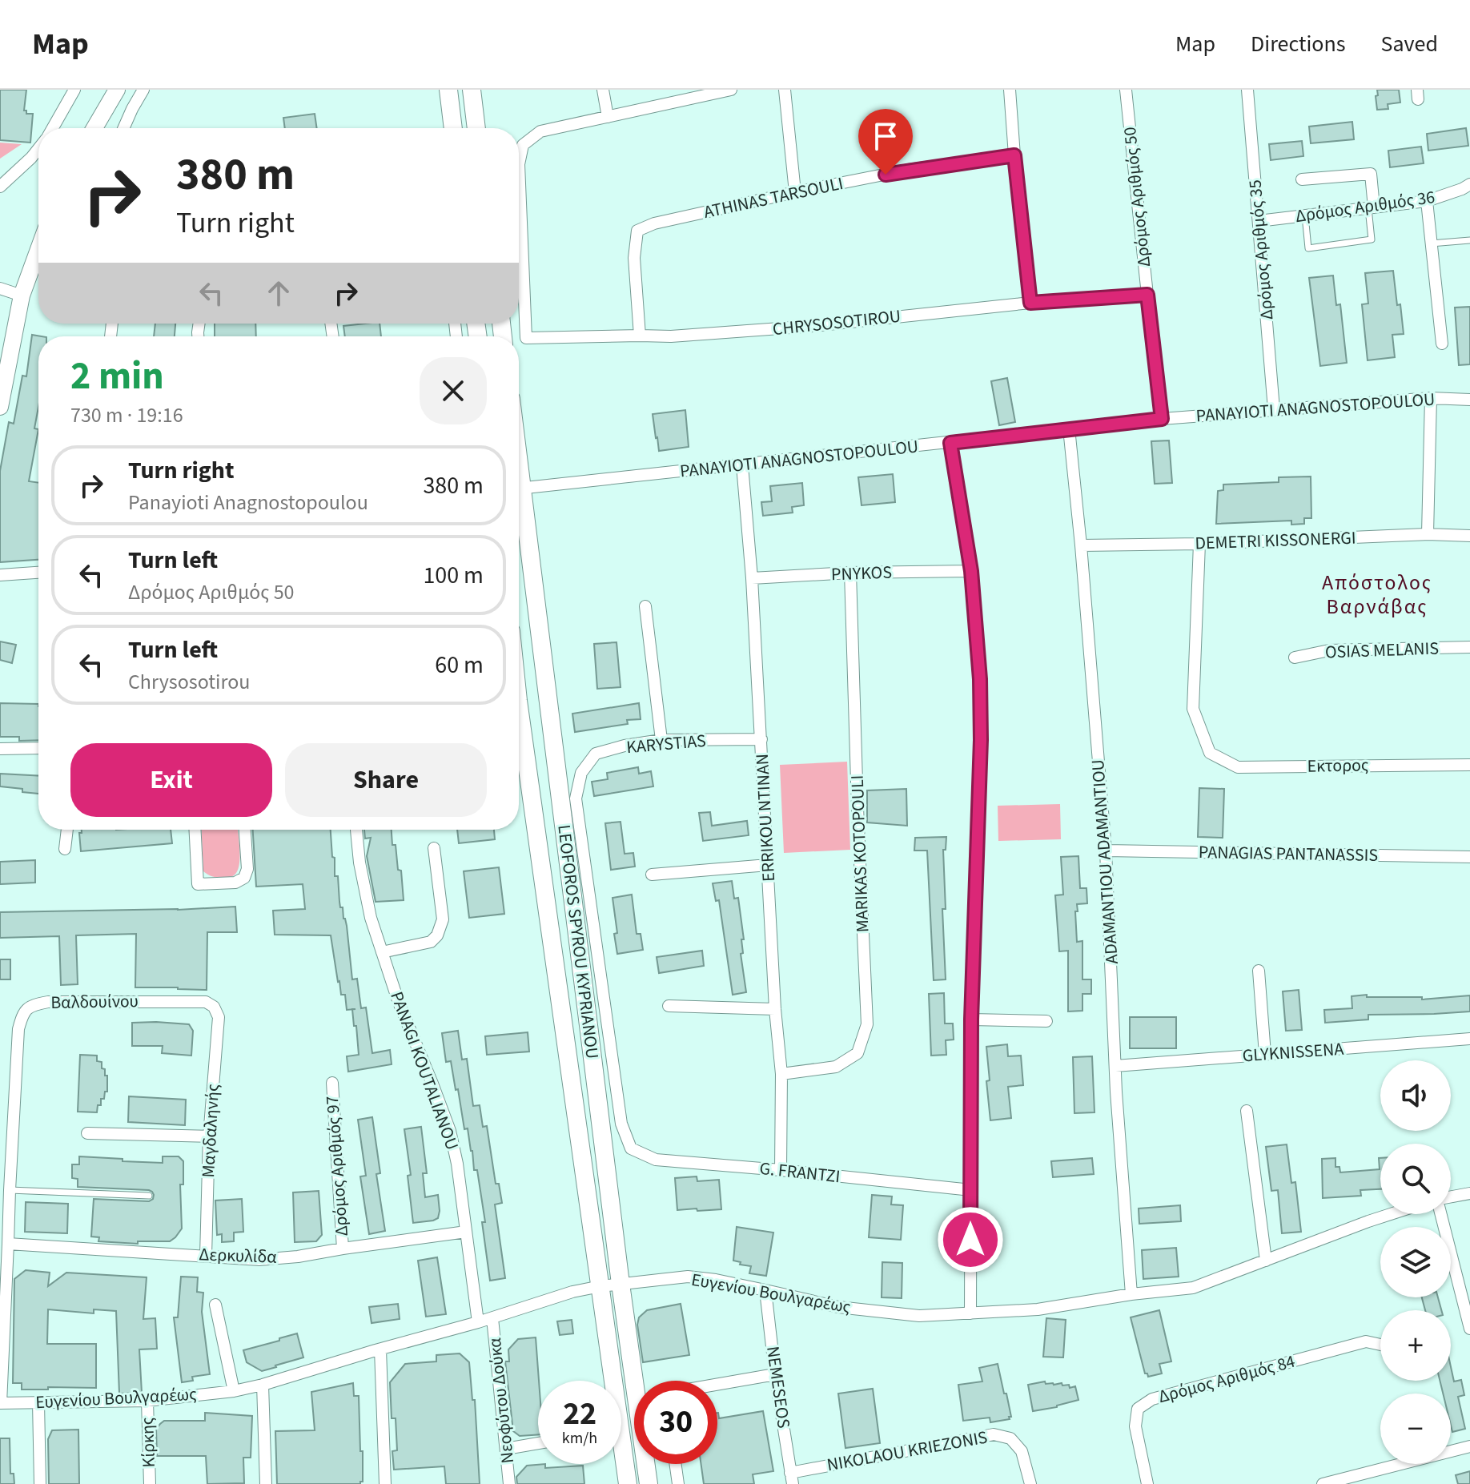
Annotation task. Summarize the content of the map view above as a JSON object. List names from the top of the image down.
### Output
{
  "streets": {
    "main road": ["LEOFOROS SPYROU KYPRIANOU"],
    "street": [
      "Δρόμος Αριθμός 50",
      "ATHINAS TARSOULI",
      "Δρόμος Αριθμός 36",
      "Δρόμος Αριθμός 35",
      "CHRYSOSOTIROU",
      "PANAYIOTI ANAGNOSTOPOULOU",
      "DEMETRI KISSONERGI",
      "PNYKOS",
      "OSIAS MELANIS",
      "KARYSTIAS",
      "Εκτορος",
      "ERRIKOU NTINAN",
      "MARIKAS KOTOPOULI",
      "PANAGIAS PANTANASSIS",
      "ADAMANTIOU ADAMANTIOU",
      "Βαλδουίνου",
      "GLYKNISSENA",
      "PANAGI KOUTALIANOU",
      "Μαγδαληνής",
      "Δρόμος Αριθμός 97",
      "G. FRANTZI",
      "Δερκυλίδα",
      "Ευγενίου Βουλγαρέως",
      "Δρόμος Αριθμός 84",
      "NEMESEOS",
      "Νεοφύτου Δούκα",
      "Κίρκης",
      "NIKOLAOU KRIEZONIS"
    ]
  },
  "crossings": [
    ["Δρόμος Αριθμός 50", "CHRYSOSOTIROU"],
    ["Δρόμος Αριθμός 50", "PANAYIOTI ANAGNOSTOPOULOU"],
    ["ATHINAS TARSOULI", "CHRYSOSOTIROU"],
    ["Δρόμος Αριθμός 36", "Δρόμος Αριθμός 35"],
    ["Δρόμος Αριθμός 35", "PANAYIOTI ANAGNOSTOPOULOU"],
    ["PANAYIOTI ANAGNOSTOPOULOU", "ERRIKOU NTINAN"],
    ["PANAYIOTI ANAGNOSTOPOULOU", "ADAMANTIOU ADAMANTIOU"],
    ["DEMETRI KISSONERGI", "Εκτορος"],
    ["DEMETRI KISSONERGI", "ADAMANTIOU ADAMANTIOU"],
    ["PNYKOS", "ERRIKOU NTINAN"],
    ["PNYKOS", "MARIKAS KOTOPOULI"],
    ["KARYSTIAS", "ERRIKOU NTINAN"],
    ["KARYSTIAS", "G. FRANTZI"],
    ["ERRIKOU NTINAN", "MARIKAS KOTOPOULI"],
    ["ERRIKOU NTINAN", "G. FRANTZI"],
    ["PANAGIAS PANTANASSIS", "ADAMANTIOU ADAMANTIOU"],
    ["ADAMANTIOU ADAMANTIOU", "GLYKNISSENA"],
    ["ADAMANTIOU ADAMANTIOU", "Ευγενίου Βουλγαρέως"],
    ["LEOFOROS SPYROU KYPRIANOU", "Ευγενίου Βουλγαρέως"],
    ["Βαλδουίνου", "Μαγδαληνής"],
    ["Βαλδουίνου", "Δερκυλίδα"],
    ["Βαλδουίνου", "Ευγενίου Βουλγαρέως"],
    ["PANAGI KOUTALIANOU", "Δερκυλίδα"],
    ["PANAGI KOUTALIANOU", "Ευγενίου Βουλγαρέως"],
    ["Μαγδαληνής", "Δερκυλίδα"],
    ["Δρόμος Αριθμός 97", "Δερκυλίδα"],
    ["Ευγενίου Βουλγαρέως", "NEMESEOS"],
    ["Ευγενίου Βουλγαρέως", "Νεοφύτου Δούκα"],
    ["Ευγενίου Βουλγαρέως", "Κίρκης"],
    ["NEMESEOS", "NIKOLAOU KRIEZONIS"]
  ],
  "districts": ["Απόστολος Βαρνάβας"],
  "page": {
    "header": "Map",
    "nav": ["Map", "Directions", "Saved"],
    "turn": ["380 m", "Turn right"],
    "heading": ["2 min", "730 m · 19:16"],
    "list": [
      {
        "name": "Turn right",
        "note": "Panayioti Anagnostopoulou",
        "value": "380 m"
      },
      {
        "name": "Turn left",
        "note": "Δρόμος Αριθμός 50",
        "value": "100 m"
      },
      {
        "name": "Turn left",
        "note": "Chrysosotirou",
        "value": "60 m"
      }
    ],
    "buttons": ["Exit", "Share"],
    "map_buttons": ["+", "−"],
    "speed": "22 km/h",
    "limit": "30"
  }
}
